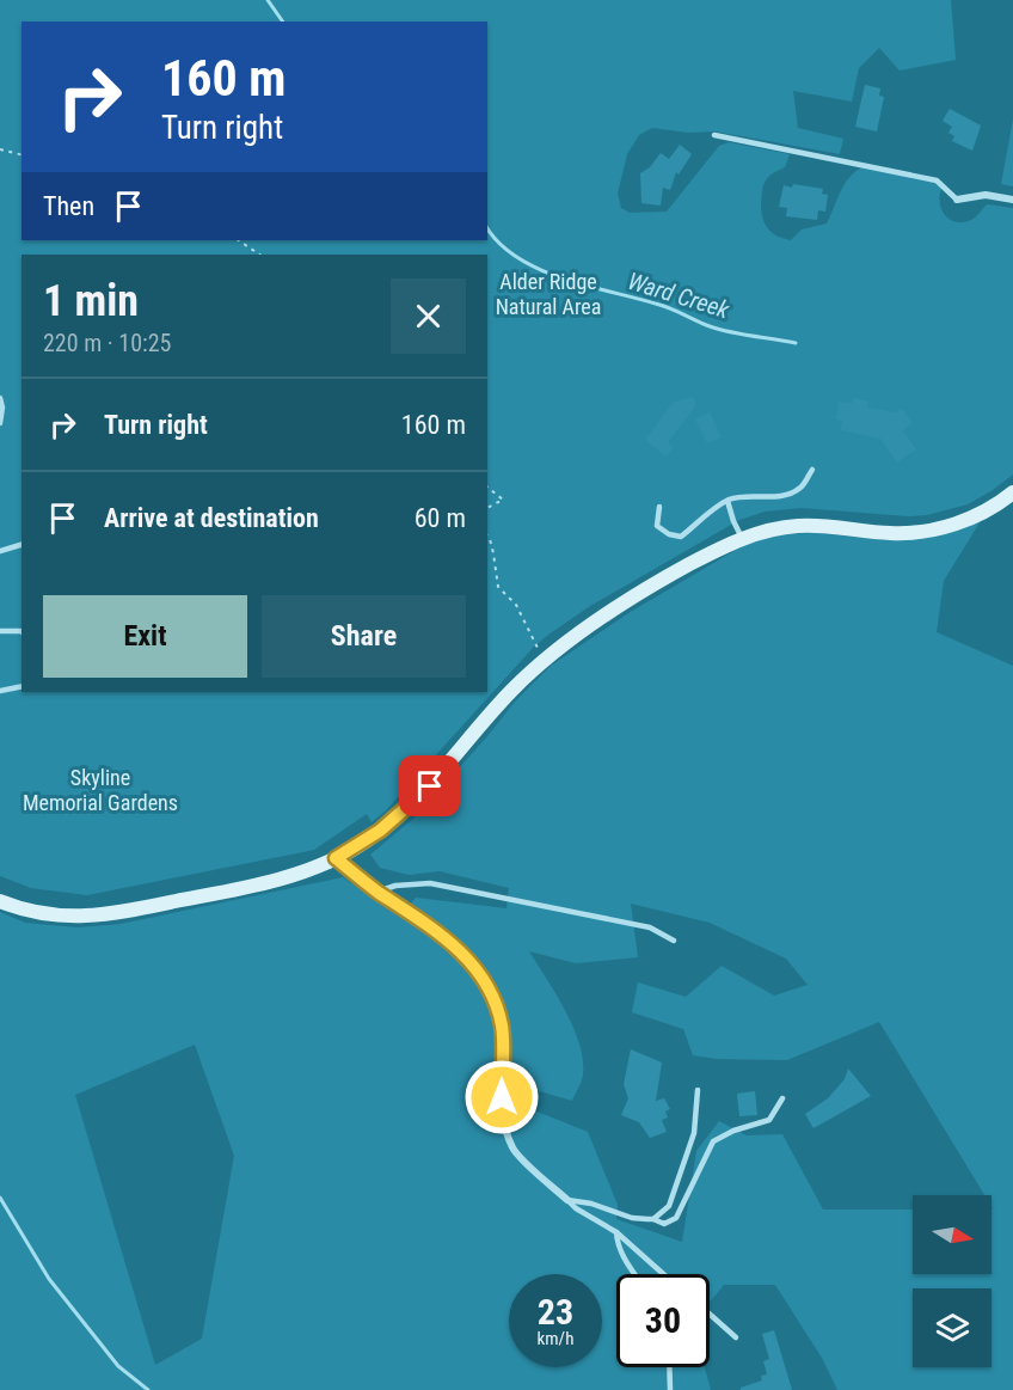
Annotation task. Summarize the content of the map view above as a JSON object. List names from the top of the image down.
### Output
{
  "water": ["Ward Creek"],
  "parks": ["Alder Ridge Natural Area", "Skyline Memorial Gardens"],
  "north": "right",
  "page": {
    "turn": ["160 m", "Turn right"],
    "then": "Then",
    "heading": ["1 min", "220 m · 10:25"],
    "list": [
      {
        "name": "Turn right",
        "value": "160 m"
      },
      {
        "name": "Arrive at destination",
        "value": "60 m"
      }
    ],
    "buttons": ["Exit", "Share"],
    "speed": "23 km/h",
    "limit": "30"
  }
}
